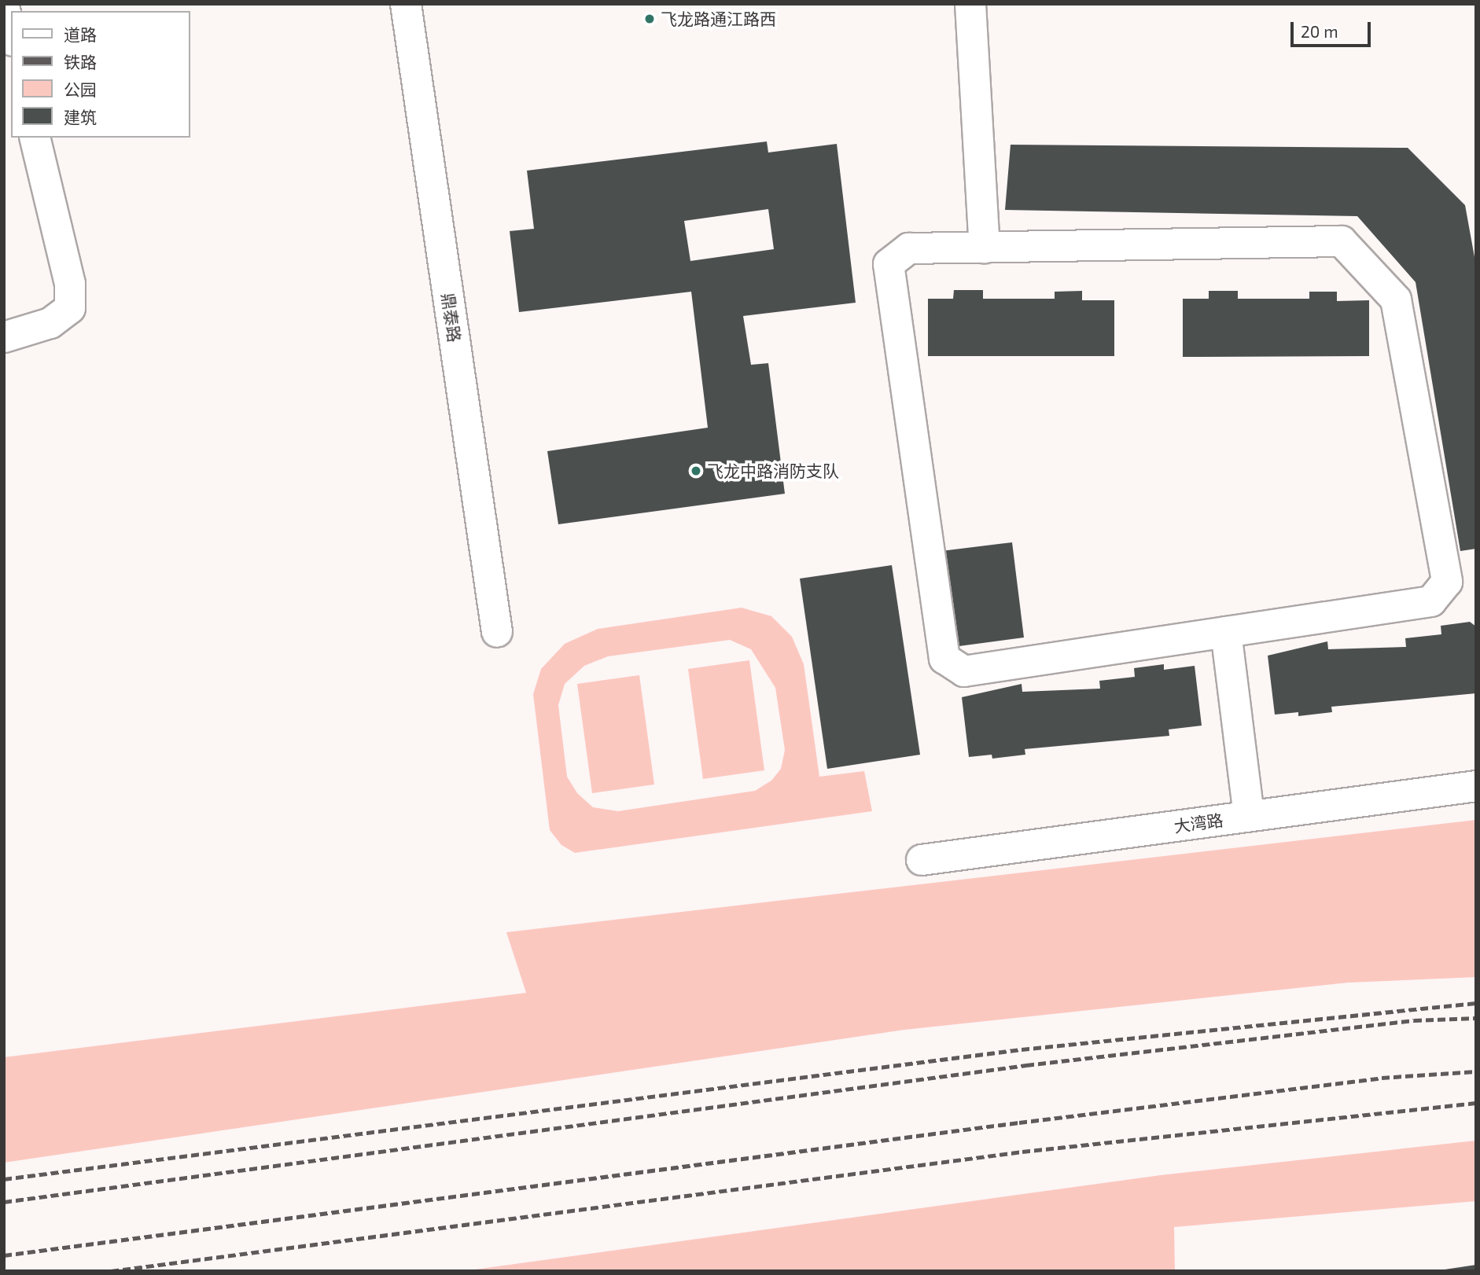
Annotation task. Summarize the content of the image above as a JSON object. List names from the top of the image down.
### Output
{
  "streets": {
    "street": ["鼎泰路", "大湾路"]
  },
  "places": ["飞龙路通江路西", "飞龙中路消防支队"],
  "legend": [
    "道路",
    "铁路",
    "公园",
    "建筑"
  ],
  "scale_bar": "20 m"
}
